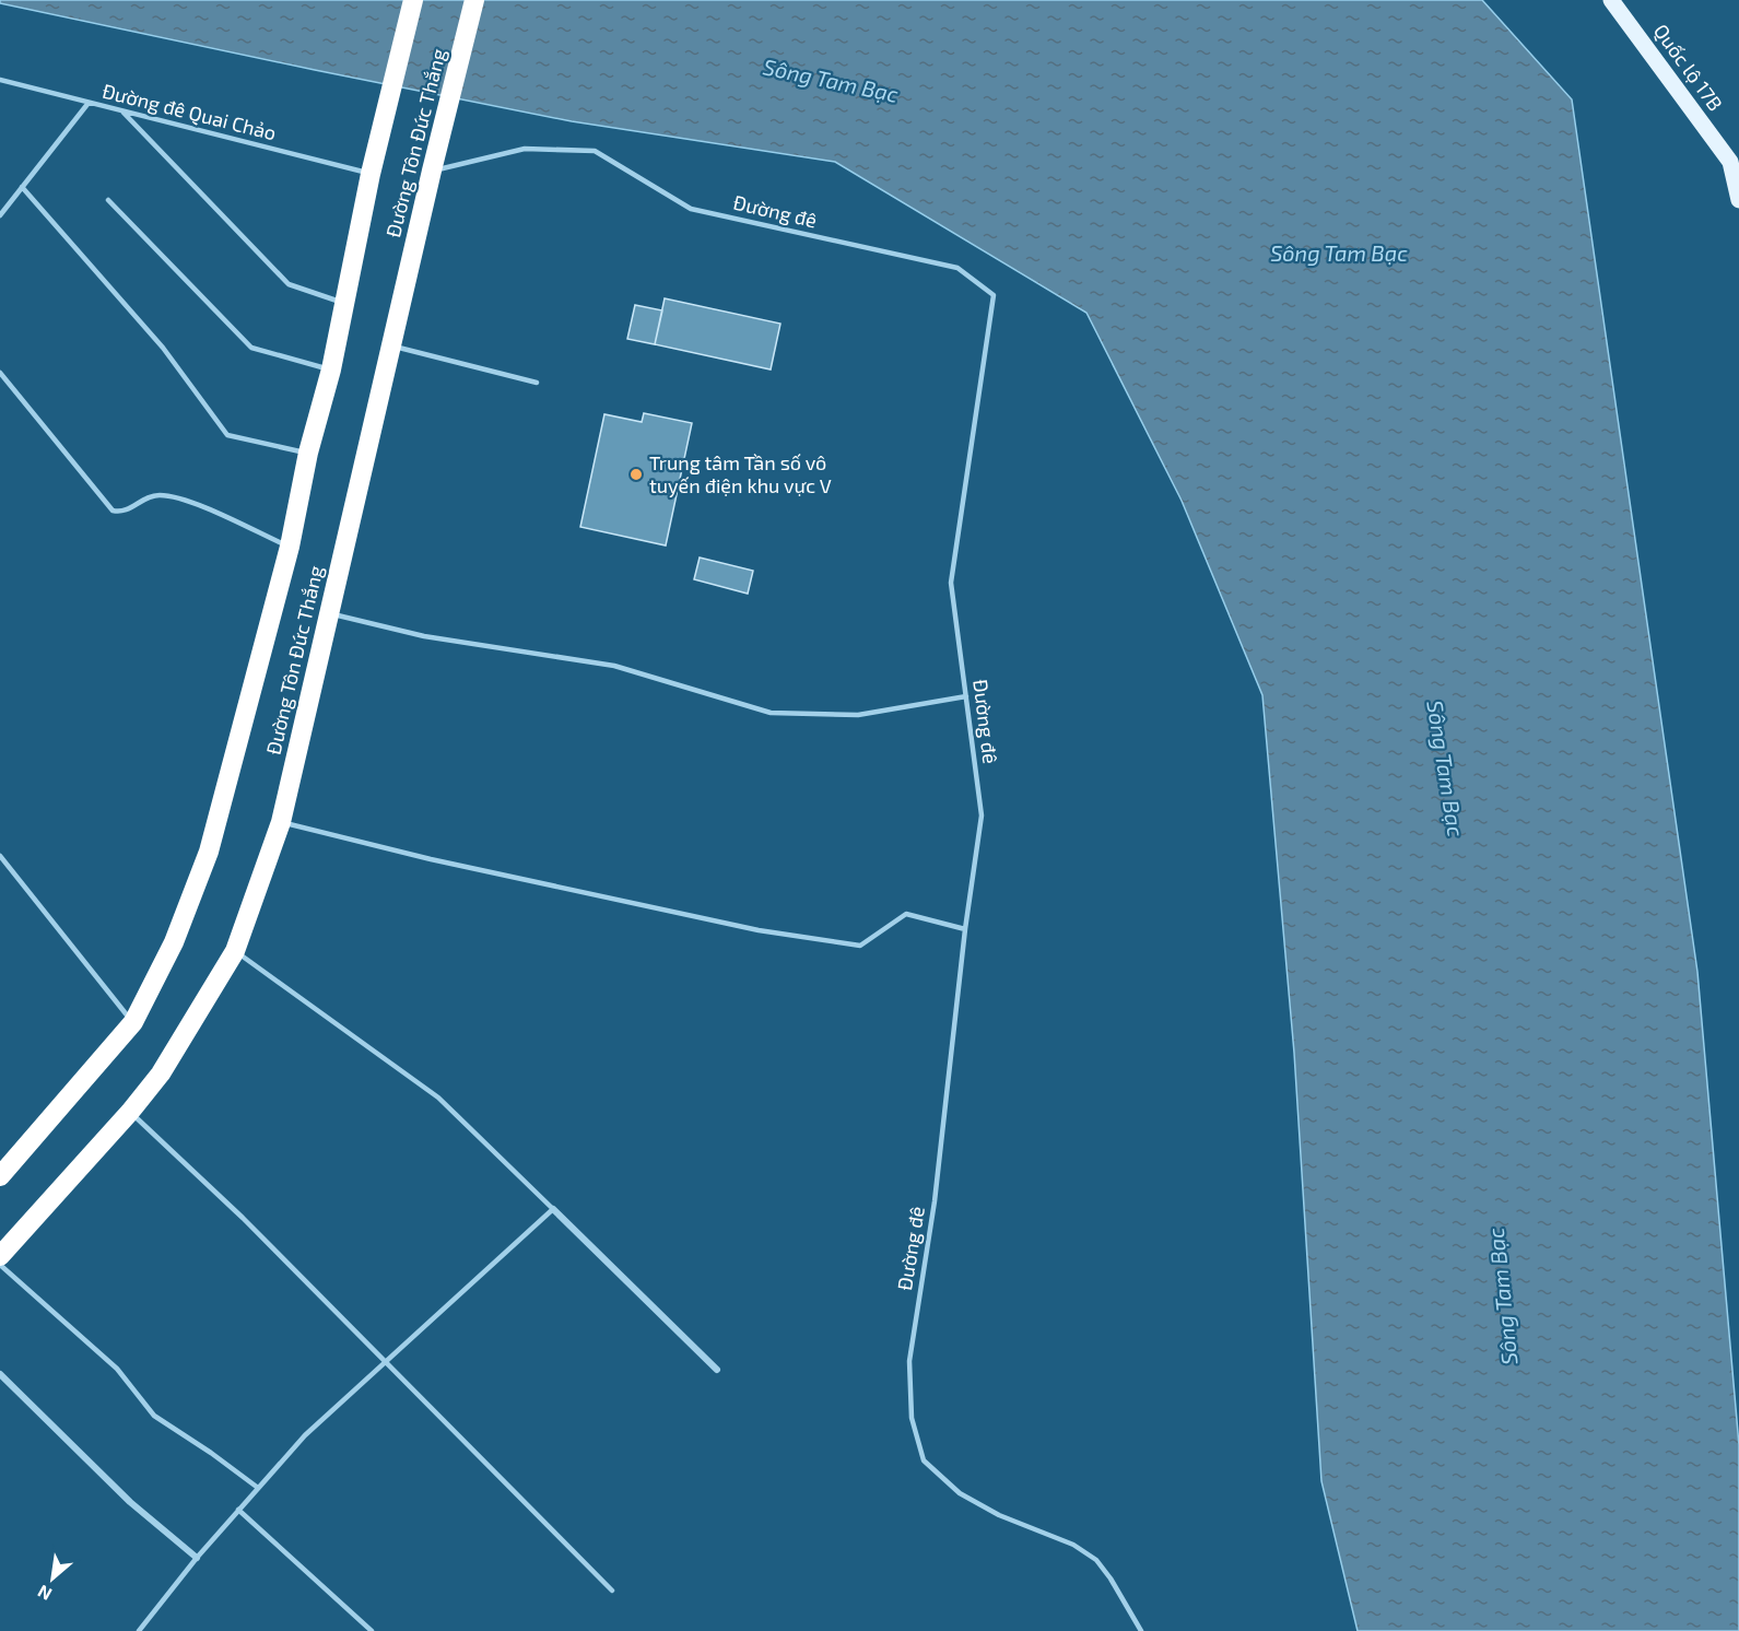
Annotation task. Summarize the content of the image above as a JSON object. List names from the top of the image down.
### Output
{
  "streets": {
    "highway": ["Đường Tôn Đức Thắng"],
    "main road": ["Quốc lộ 17B"],
    "lane": ["Đường đê Quai Chảo", "Đường đê"]
  },
  "crossings": [
    ["Đường đê Quai Chảo", "Đường Tôn Đức Thắng"],
    ["Đường Tôn Đức Thắng", "Đường đê"]
  ],
  "water": ["Sông Tam Bạc"],
  "places": ["Trung tâm Tần số vô tuyến điện khu vực V"],
  "north": "bottom left"
}
